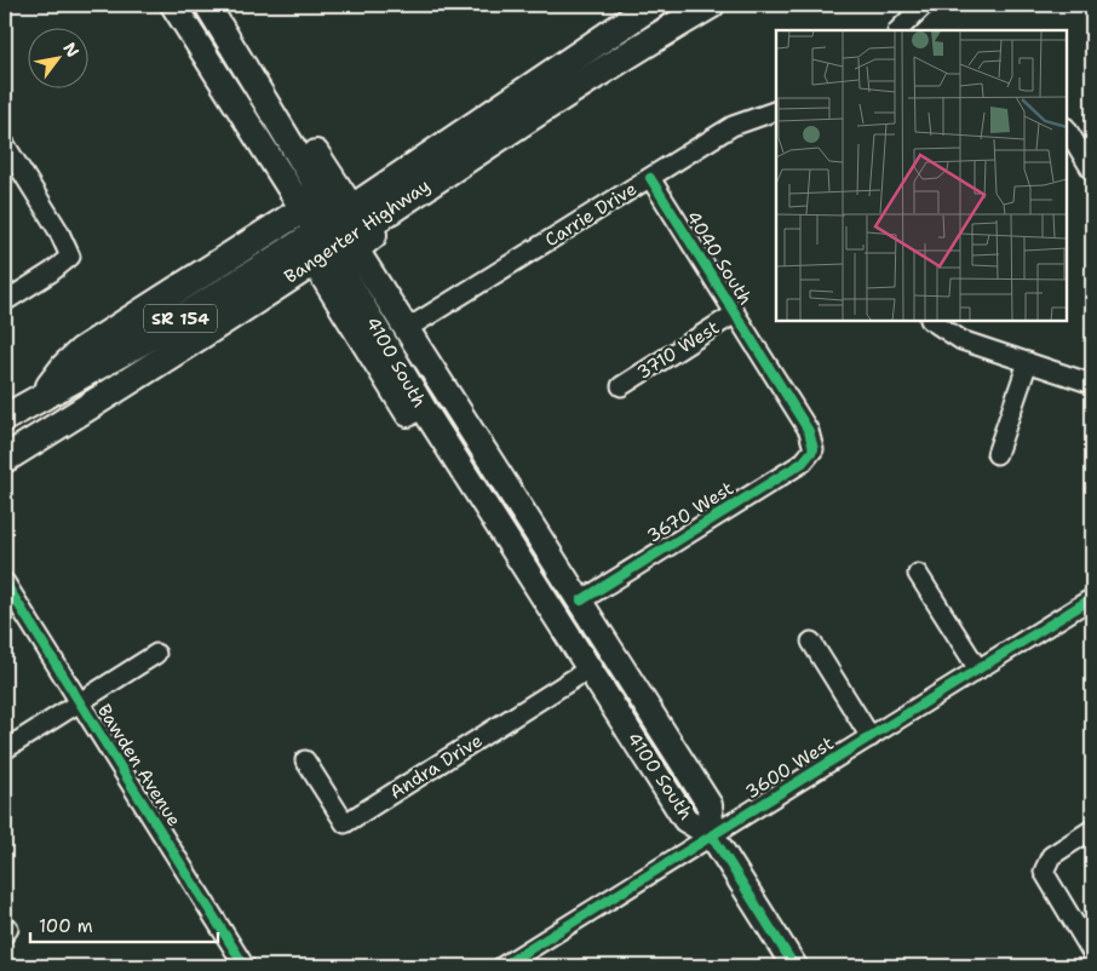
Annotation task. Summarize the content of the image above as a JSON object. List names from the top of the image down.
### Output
{
  "streets": {
    "highway": ["Bangerter Highway", "SR 154"],
    "main road": ["4100 South"],
    "street": [
      "Carrie Drive",
      "4040 South",
      "3710 West",
      "3670 West",
      "Bawden Avenue",
      "Andra Drive",
      "3600 West"
    ]
  },
  "crossings": [
    ["Carrie Drive", "4040 South"],
    ["Carrie Drive", "4100 South"],
    ["Bangerter Highway", "4100 South"],
    ["4040 South", "3710 West"],
    ["4040 South", "3670 West"],
    ["4100 South", "3670 West"],
    ["4100 South", "Andra Drive"],
    ["4100 South", "3600 West"]
  ],
  "scale_bar": "100 m",
  "north": "top right"
}
